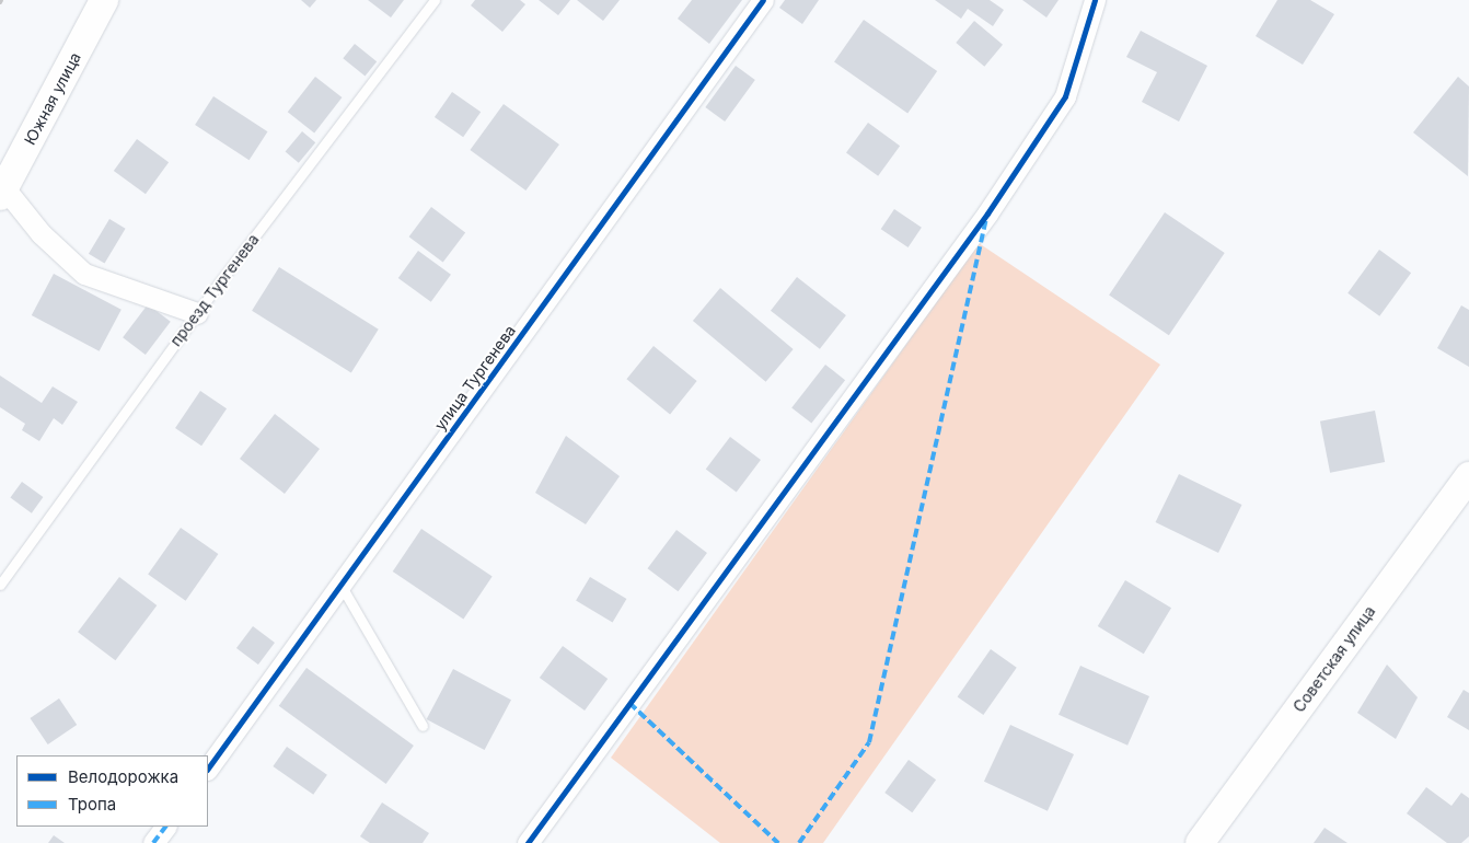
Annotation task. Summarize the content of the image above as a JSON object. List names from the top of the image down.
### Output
{
  "streets": {
    "street": ["Южная улица", "улица Тургенева", "Советская улица"],
    "lane": ["проезд Тургенева"]
  },
  "legend": ["Велодорожка", "Тропа"]
}
